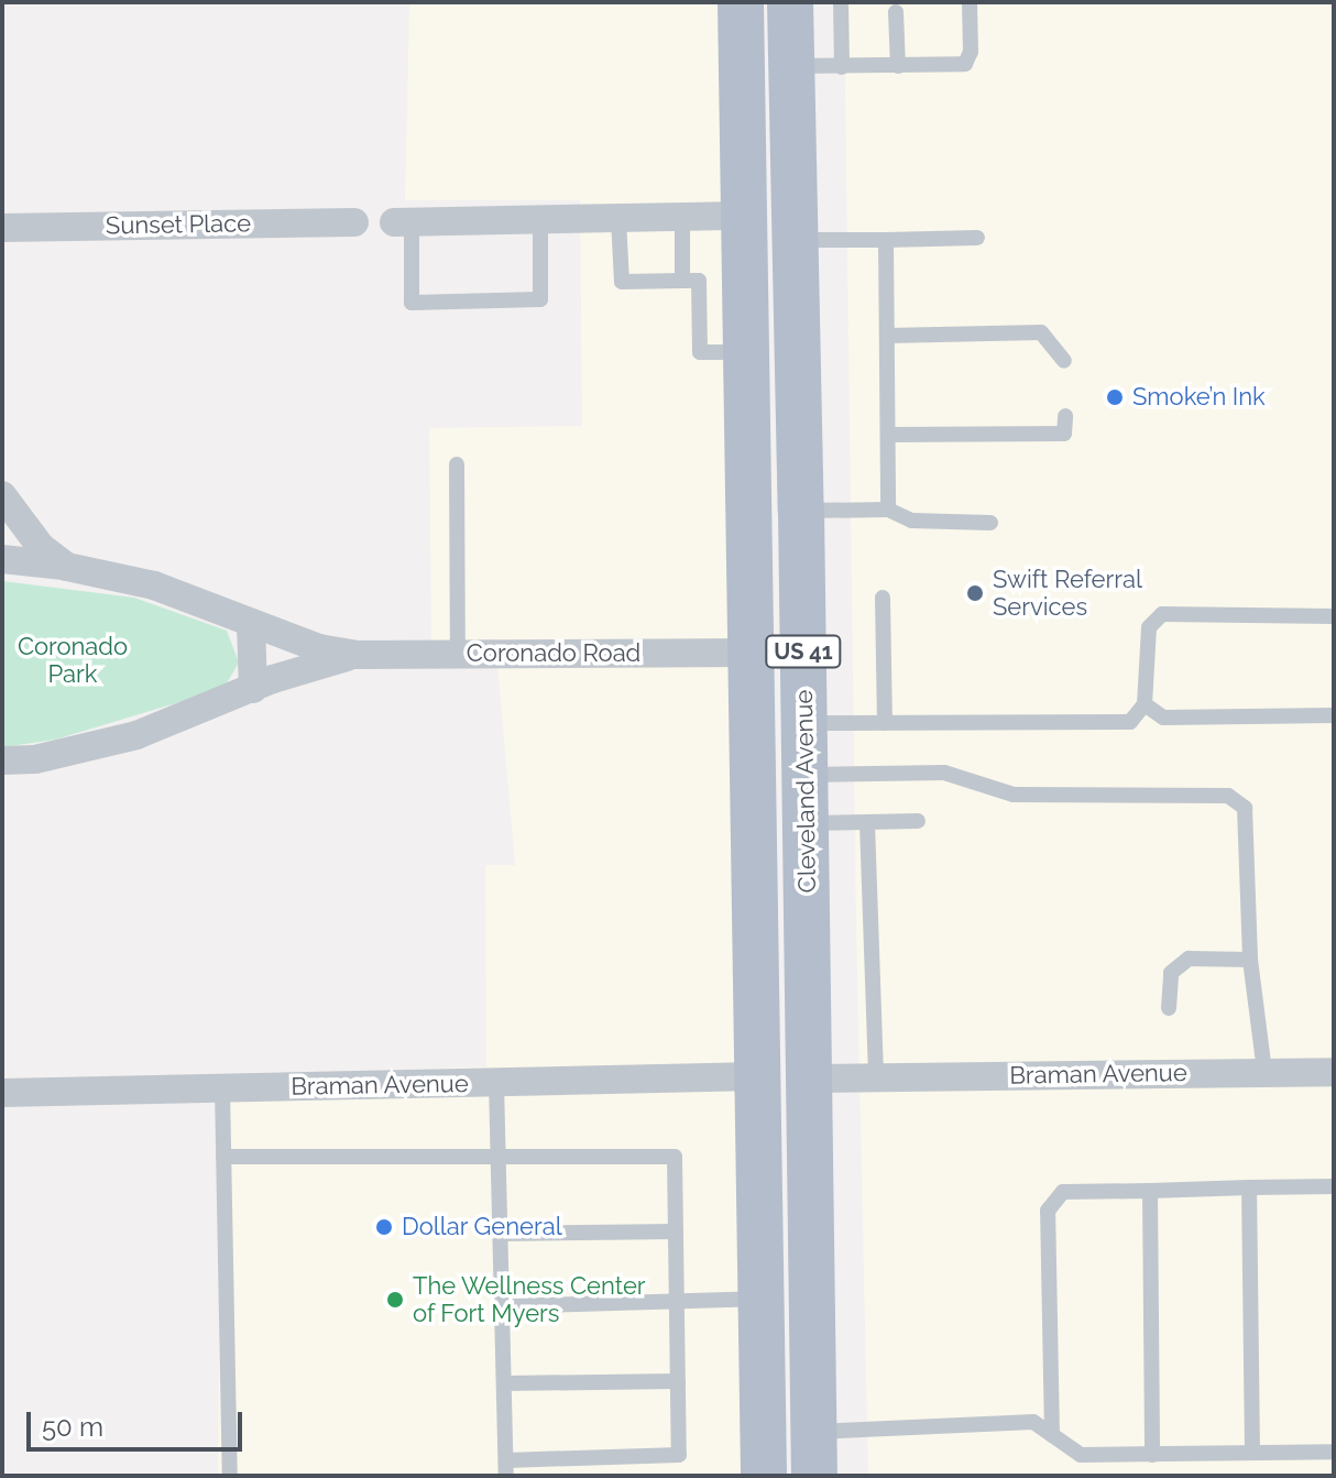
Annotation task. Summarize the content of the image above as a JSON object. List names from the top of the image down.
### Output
{
  "streets": {
    "main road": ["US 41", "Cleveland Avenue"],
    "street": ["Sunset Place", "Coronado Road", "Braman Avenue"]
  },
  "crossings": [
    ["US 41", "Coronado Road"],
    ["US 41", "Braman Avenue"],
    ["Cleveland Avenue", "Braman Avenue"]
  ],
  "parks": ["Coronado Park"],
  "places": [
    "Smoke’n Ink",
    "Swift Referral Services",
    "Dollar General",
    "The Wellness Center of Fort Myers"
  ],
  "scale_bar": "50 m"
}
